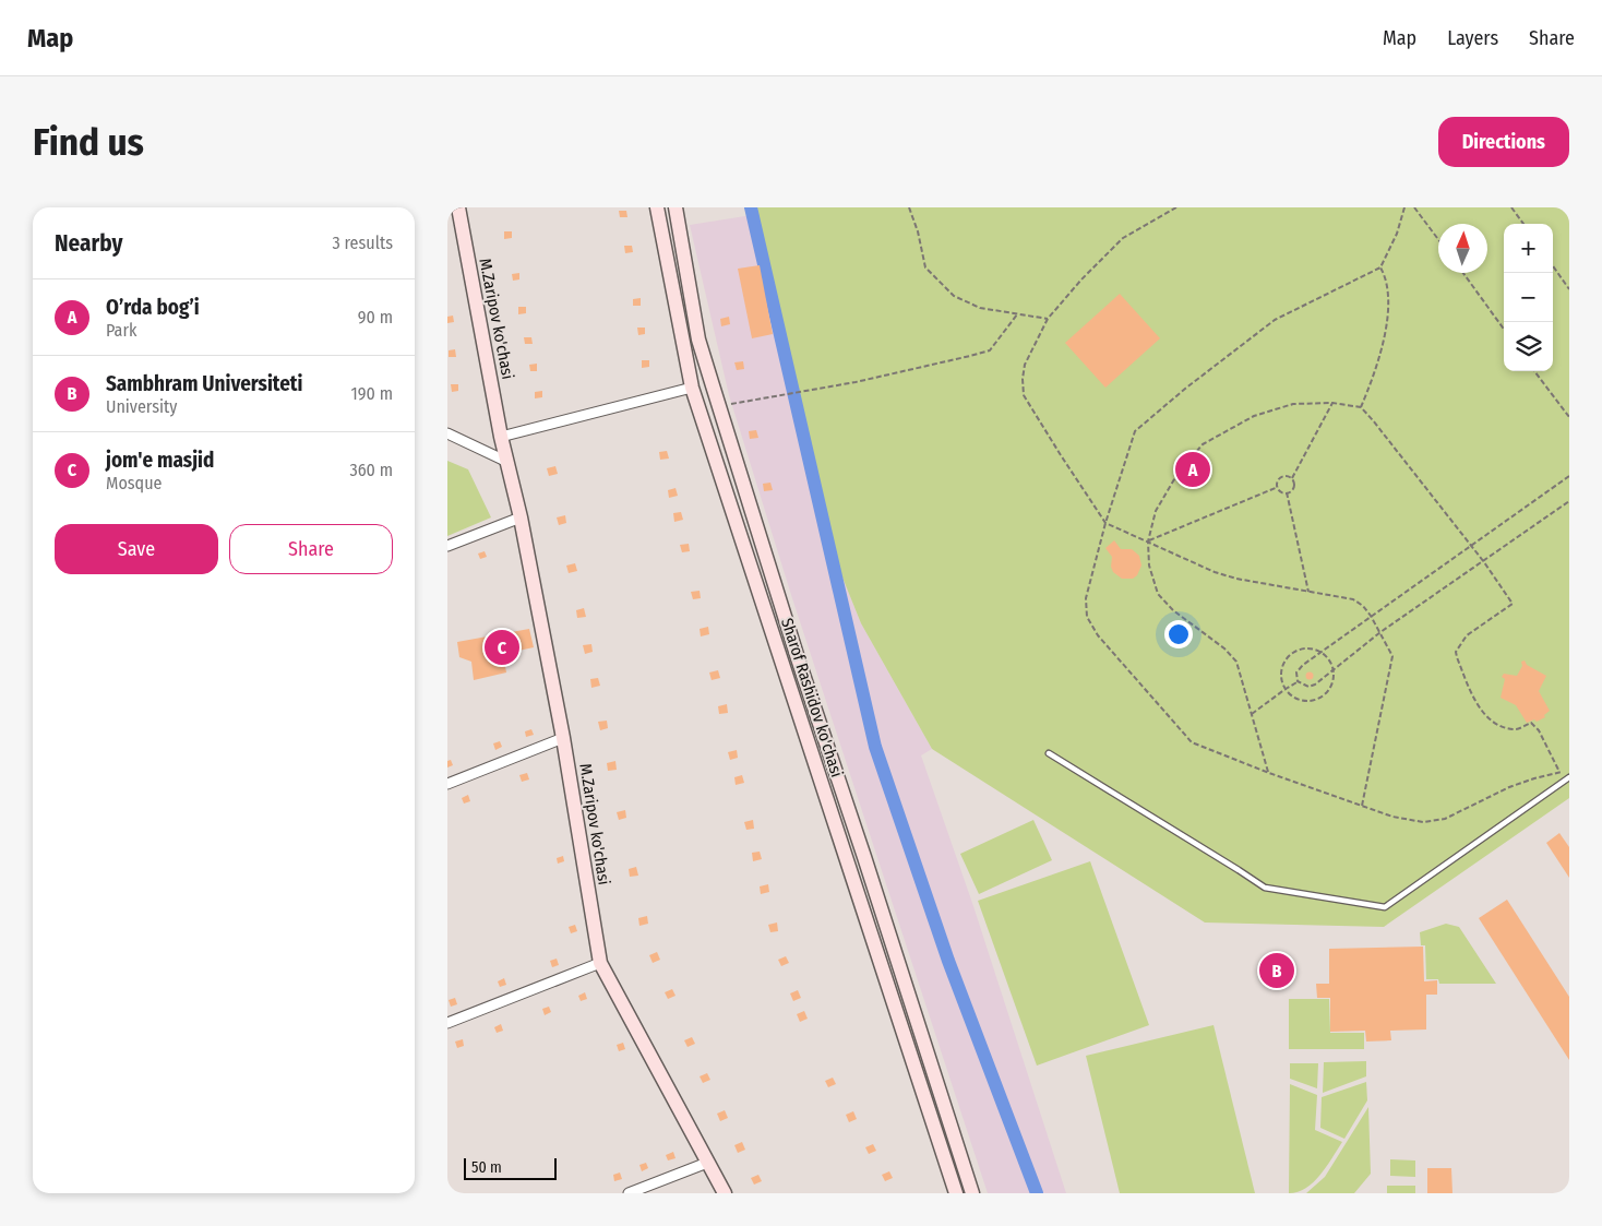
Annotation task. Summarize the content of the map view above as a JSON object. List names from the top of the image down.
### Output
{
  "streets": {
    "street": ["M.Zaripov ko'chasi", "Sharof Rashidov ko'chasi"]
  },
  "scale_bar": "50 m",
  "north": "top",
  "page": {
    "header": "Map",
    "nav": ["Map", "Layers", "Share"],
    "buttons": [
      "Directions",
      ["Save", "Share"]
    ],
    "title": "Find us",
    "heading": ["Nearby", "3 results"],
    "map_buttons": ["+", "−"],
    "list": [
      {
        "mark": "A",
        "name": "O’rda bog’i",
        "note": "Park",
        "value": "90 m"
      },
      {
        "mark": "B",
        "name": "Sambhram Universiteti",
        "note": "University",
        "value": "190 m"
      },
      {
        "mark": "C",
        "name": "jom'e masjid",
        "note": "Mosque",
        "value": "360 m"
      }
    ],
    "pins": ["A", "C", "B"],
    "scale": "50 m"
  }
}
